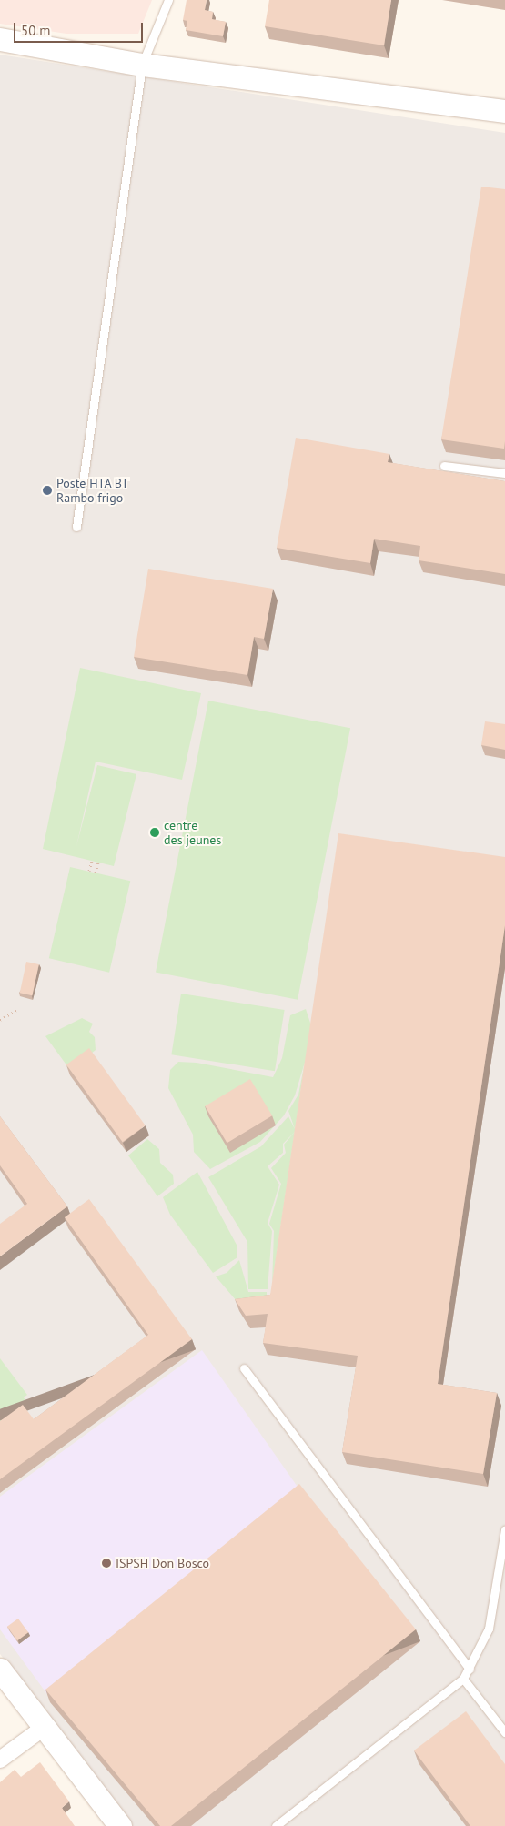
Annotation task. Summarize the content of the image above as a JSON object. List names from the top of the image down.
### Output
{
  "places": ["Poste HTA BT Rambo frigo", "centre des jeunes", "ISPSH Don Bosco"],
  "scale_bar": "50 m"
}
